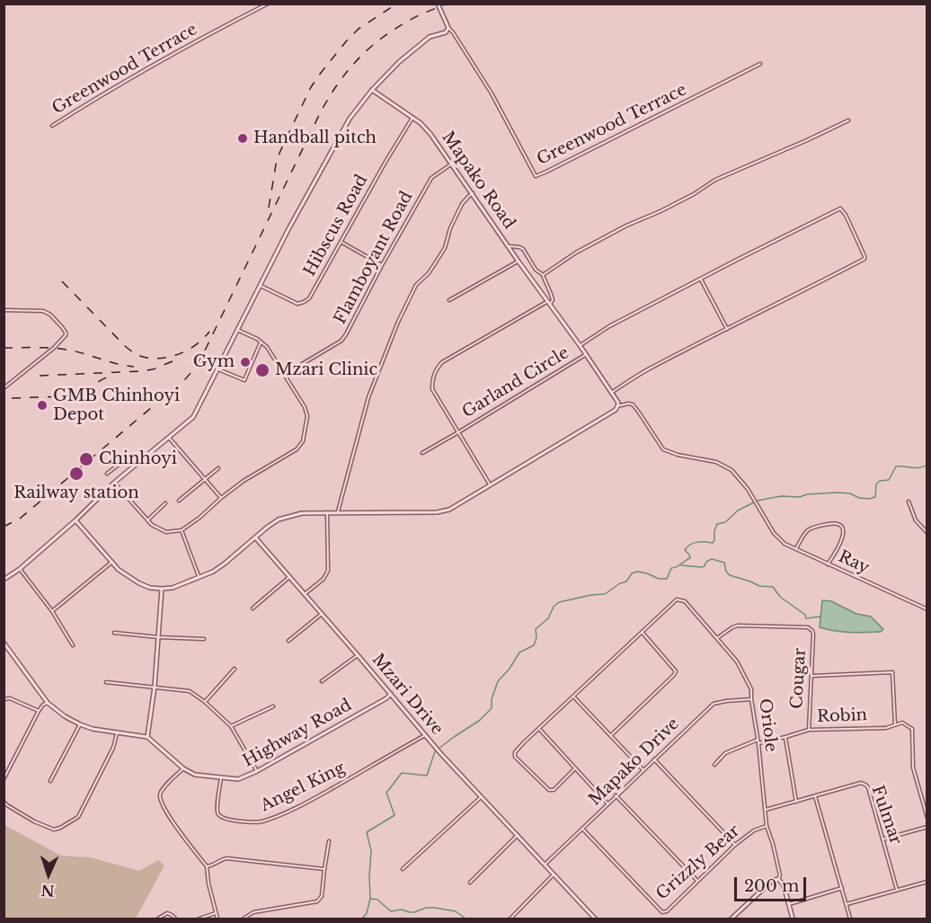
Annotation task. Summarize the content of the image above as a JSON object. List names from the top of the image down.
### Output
{
  "streets": {
    "street": [
      "Greenwood Terrace",
      "Mapako Road",
      "Hibscus Road",
      "Flamboyant Road",
      "Garland Circle",
      "Ray",
      "Cougar",
      "Mzari Drive",
      "Robin",
      "Oriole",
      "Highway Road",
      "Mapako Drive",
      "Angel King",
      "Fulmar",
      "Grizzly Bear"
    ]
  },
  "crossings": [
    ["Mapako Road", "Hibscus Road"],
    ["Mapako Road", "Flamboyant Road"],
    ["Mapako Road", "Garland Circle"],
    ["Mapako Road", "Ray"],
    ["Cougar", "Robin"],
    ["Cougar", "Oriole"],
    ["Mzari Drive", "Highway Road"],
    ["Mzari Drive", "Mapako Drive"],
    ["Mzari Drive", "Angel King"],
    ["Robin", "Oriole"],
    ["Oriole", "Mapako Drive"],
    ["Oriole", "Fulmar"],
    ["Oriole", "Grizzly Bear"],
    ["Highway Road", "Angel King"],
    ["Mapako Drive", "Grizzly Bear"]
  ],
  "places": [
    "Handball pitch",
    "Gym",
    "Mzari Clinic",
    "GMB Chinhoyi Depot",
    "Chinhoyi",
    "Railway station"
  ],
  "scale_bar": "200 m",
  "north": "bottom"
}
